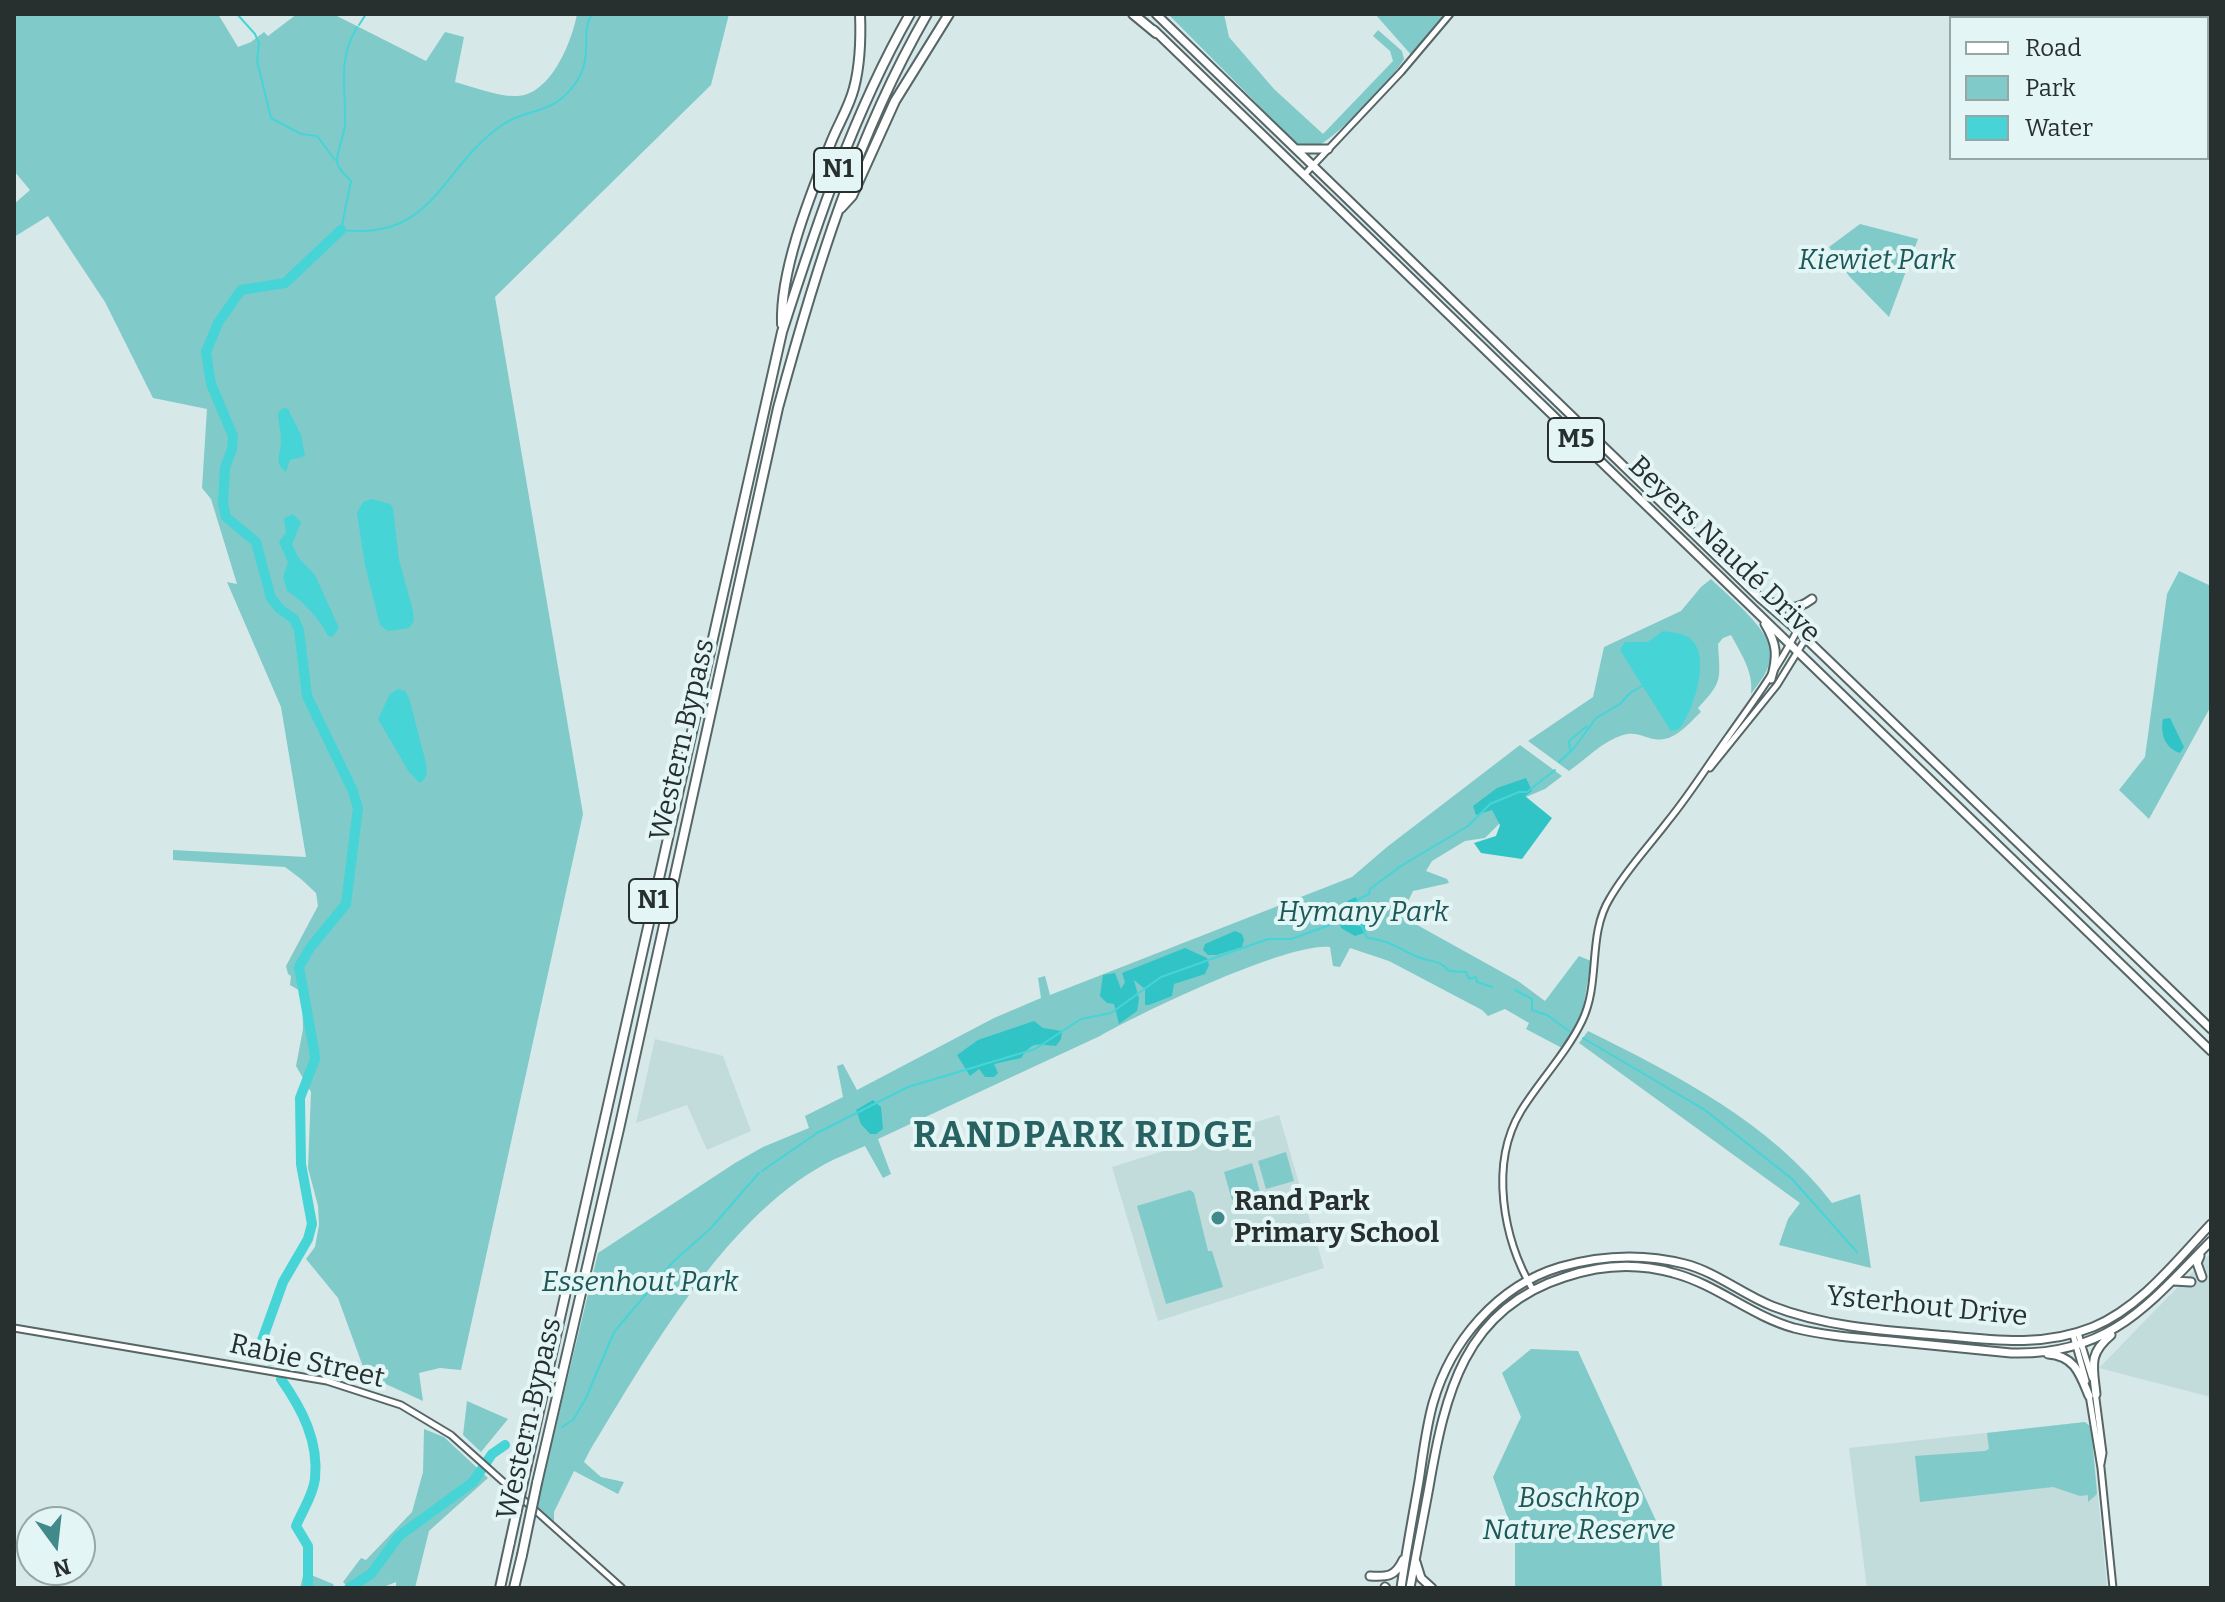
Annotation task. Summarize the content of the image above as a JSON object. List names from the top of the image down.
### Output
{
  "streets": {
    "highway": ["N1", "Western Bypass"],
    "main road": ["M5", "Beyers Naudé Drive", "Ysterhout Drive"],
    "street": ["Rabie Street"]
  },
  "districts": ["RANDPARK RIDGE"],
  "parks": [
    "Kiewiet Park",
    "Hymany Park",
    "Essenhout Park",
    "Boschkop Nature Reserve"
  ],
  "places": ["Rand Park Primary School"],
  "legend": ["Road", "Park", "Water"],
  "north": "bottom"
}
